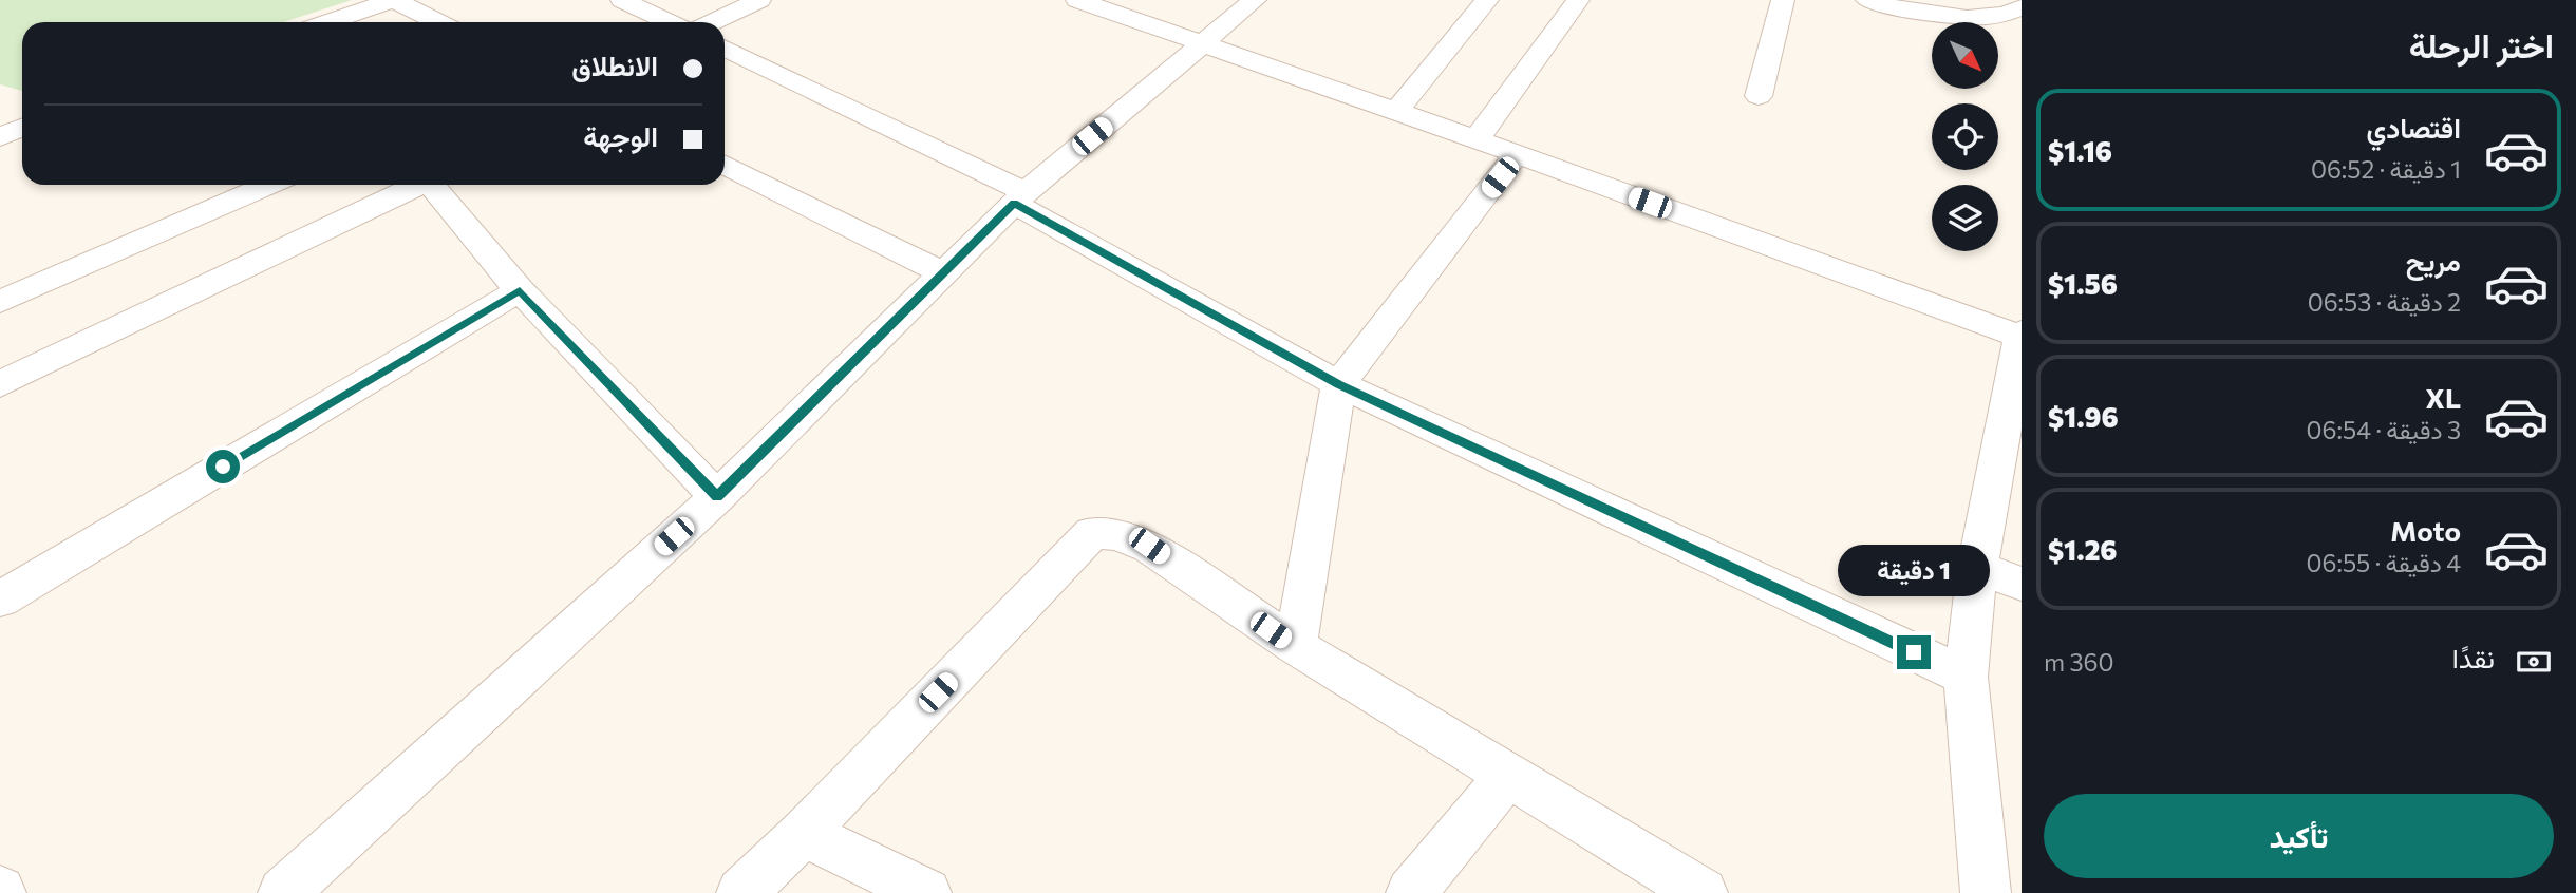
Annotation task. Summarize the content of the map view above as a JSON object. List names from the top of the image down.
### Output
{
  "north": "bottom right",
  "page": {
    "heading": "اختر الرحلة",
    "banner": ["الانطلاق", "الوجهة"],
    "list": [
      {
        "name": "اقتصادي",
        "note": "1 دقيقة · 06:52",
        "value": "$1.16"
      },
      {
        "name": "مريح",
        "note": "2 دقيقة · 06:53",
        "value": "$1.56"
      },
      {
        "name": "XL",
        "note": "3 دقيقة · 06:54",
        "value": "$1.96"
      },
      {
        "name": "Moto",
        "note": "4 دقيقة · 06:55",
        "value": "$1.26"
      }
    ],
    "bubble": "1 دقيقة",
    "pay": ["نقدًا", "360 m"],
    "buttons": "تأكيد"
  }
}
